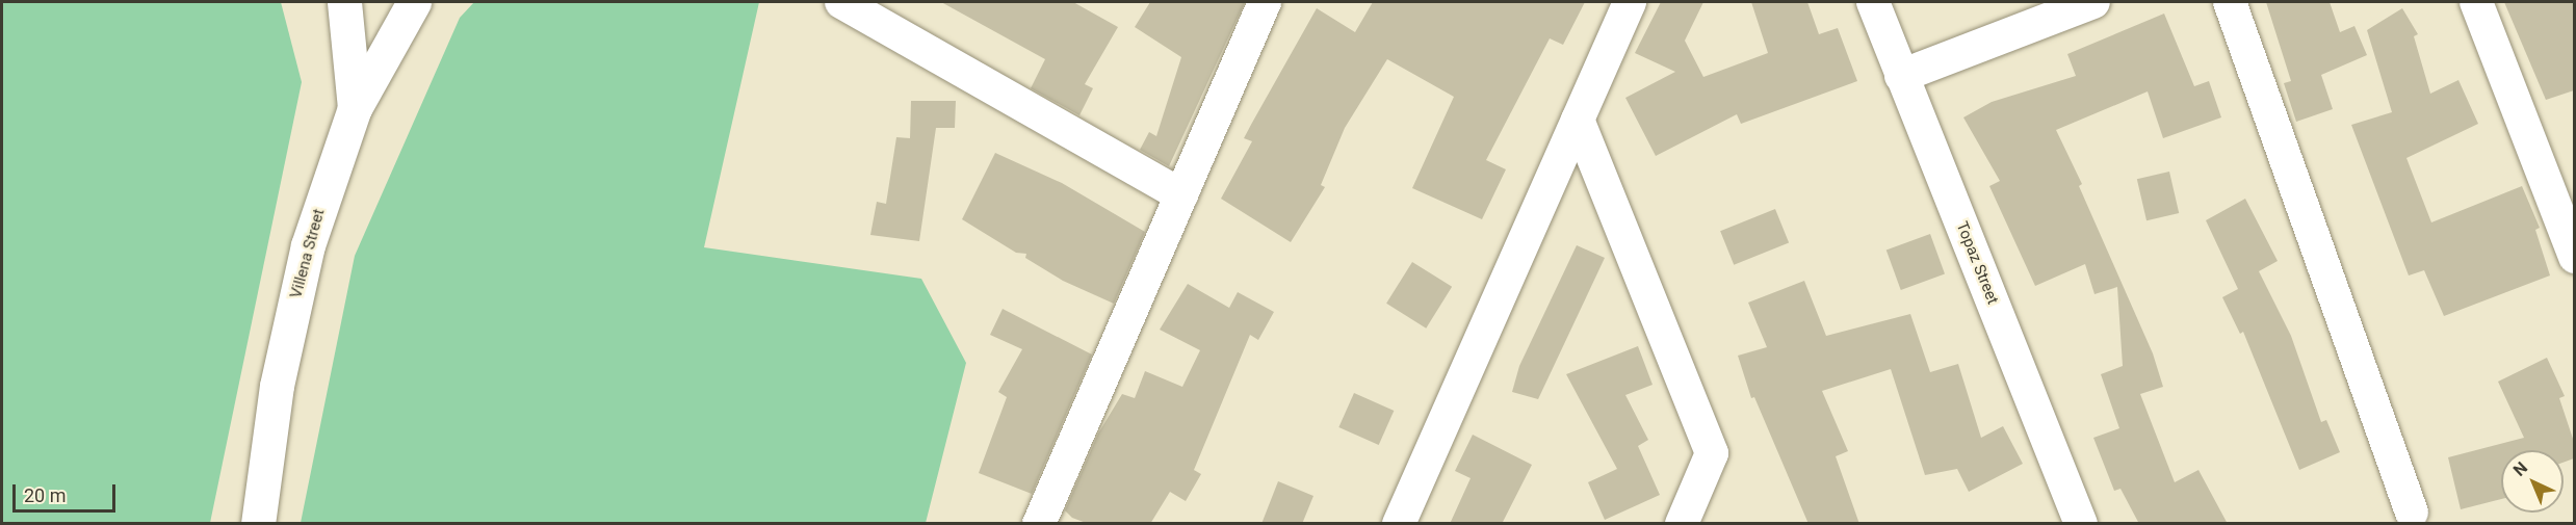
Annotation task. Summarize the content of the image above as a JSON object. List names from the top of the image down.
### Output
{
  "streets": {
    "main road": ["Villena Street"],
    "street": ["Topaz Street"]
  },
  "scale_bar": "20 m",
  "north": "top left"
}
